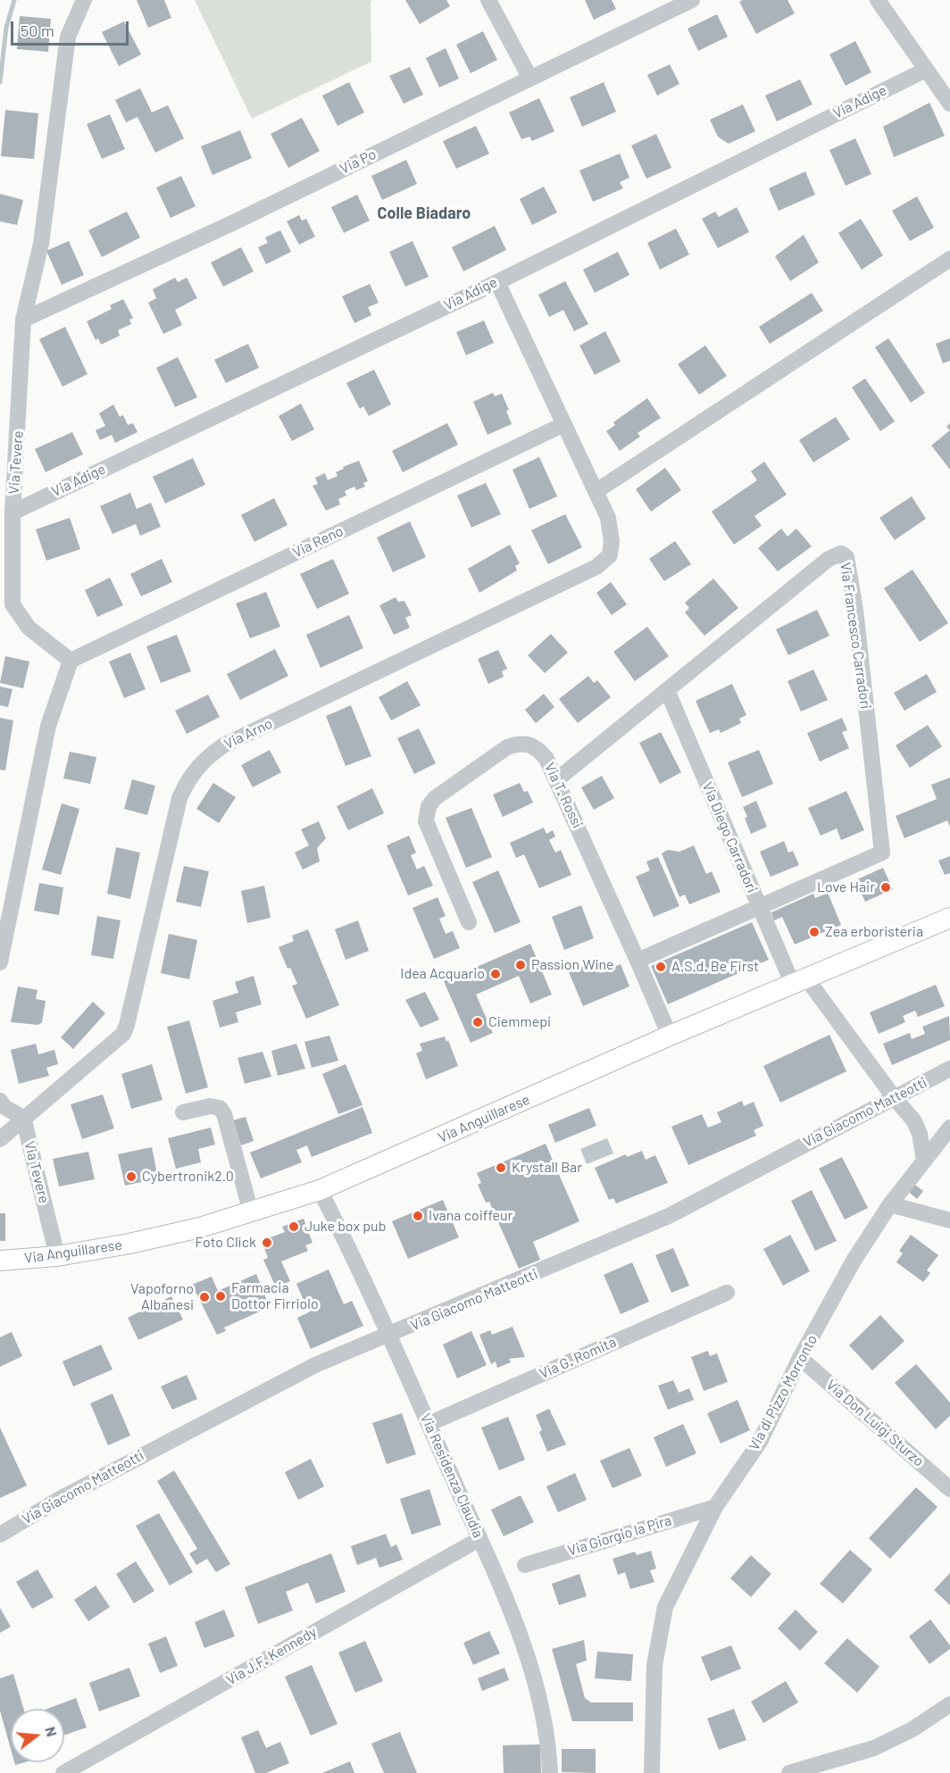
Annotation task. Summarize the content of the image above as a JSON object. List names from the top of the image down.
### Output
{
  "streets": {
    "main road": ["Via Anguillarese"],
    "street": [
      "Via Adige",
      "Via Po",
      "Via Tevere",
      "Via Reno",
      "Via Francesco Carradori",
      "Via Arno",
      "Via T. Rossi",
      "Via Diego Carradori",
      "Via Giacomo Matteotti",
      "Via G. Romita",
      "Via di Pizzo Morronto",
      "Via Don Luigi Sturzo",
      "Via Residenza Claudia",
      "Via Giorgio la Pira",
      "Via J.F. Kennedy"
    ]
  },
  "crossings": [
    ["Via Adige", "Via Tevere"],
    ["Via Po", "Via Tevere"],
    ["Via Tevere", "Via Reno"],
    ["Via Tevere", "Via Arno"],
    ["Via Tevere", "Via Anguillarese"],
    ["Via Francesco Carradori", "Via T. Rossi"],
    ["Via Francesco Carradori", "Via Diego Carradori"],
    ["Via T. Rossi", "Via Anguillarese"],
    ["Via Diego Carradori", "Via Giacomo Matteotti"],
    ["Via Diego Carradori", "Via Anguillarese"],
    ["Via Diego Carradori", "Via di Pizzo Morronto"],
    ["Via Giacomo Matteotti", "Via Residenza Claudia"],
    ["Via Anguillarese", "Via Residenza Claudia"],
    ["Via G. Romita", "Via Residenza Claudia"],
    ["Via di Pizzo Morronto", "Via Don Luigi Sturzo"],
    ["Via di Pizzo Morronto", "Via Giorgio la Pira"],
    ["Via Residenza Claudia", "Via J.F. Kennedy"]
  ],
  "districts": ["Colle Biadaro"],
  "places": [
    "Love Hair",
    "Zea erboristeria",
    "Passion Wine",
    "A.S.d. Be First",
    "Idea Acquario",
    "Ciemmepi",
    "Krystall Bar",
    "Cybertronik2.0",
    "Ivana coiffeur",
    "Juke box pub",
    "Foto Click",
    "Farmacia Dottor Firriolo",
    "Vapoforno Albanesi"
  ],
  "scale_bar": "50 m",
  "north": "right"
}
